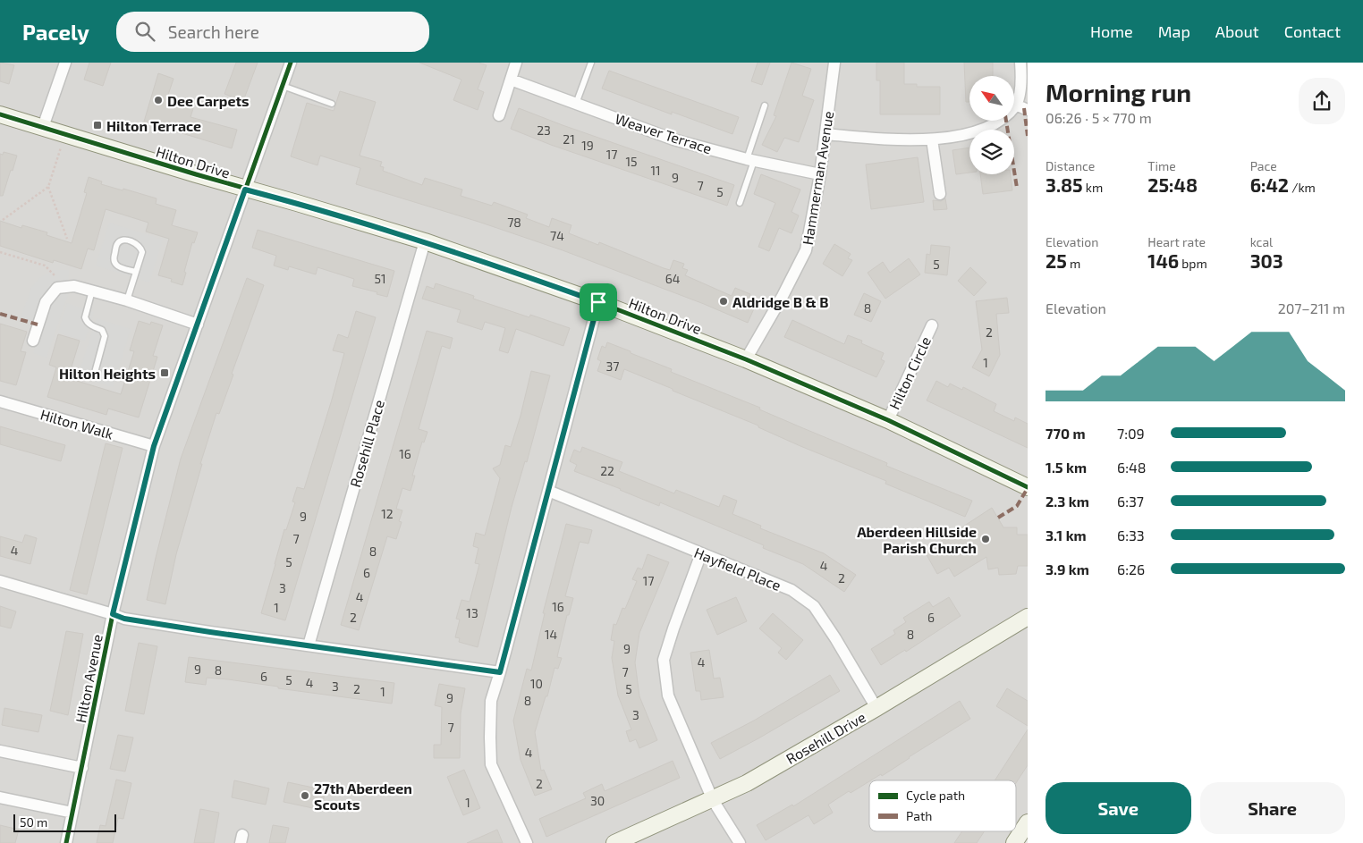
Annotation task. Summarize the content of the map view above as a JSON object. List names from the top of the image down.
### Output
{
  "streets": {
    "street": [
      "Weaver Terrace",
      "Hilton Drive",
      "Hammerman Avenue",
      "Hilton Circle",
      "Hilton Walk",
      "Rosehill Place",
      "Hayfield Place",
      "Hilton Avenue",
      "Rosehill Drive"
    ]
  },
  "crossings": [
    ["Weaver Terrace", "Hammerman Avenue"],
    ["Hilton Drive", "Hammerman Avenue"],
    ["Hilton Drive", "Hilton Circle"],
    ["Hilton Drive", "Rosehill Place"],
    ["Hilton Drive", "Hilton Avenue"],
    ["Hilton Walk", "Hilton Avenue"],
    ["Hayfield Place", "Rosehill Drive"]
  ],
  "places": {
    "other": [
      "Dee Carpets",
      "Aldridge B & B",
      "Aberdeen Hillside Parish Church",
      "27th Aberdeen Scouts"
    ],
    "transit": ["Hilton Terrace", "Hilton Heights"]
  },
  "house_numbers": [
    "23",
    "21",
    "19",
    "17",
    "15",
    "11",
    "9",
    "7",
    "5",
    "78",
    "74",
    "5",
    "51",
    "64",
    "8",
    "2",
    "1",
    "37",
    "16",
    "22",
    "12",
    "9",
    "7",
    "4",
    "8",
    "5",
    "4",
    "6",
    "2",
    "17",
    "3",
    "4",
    "16",
    "1",
    "13",
    "2",
    "6",
    "14",
    "8",
    "9",
    "4",
    "9",
    "8",
    "7",
    "6",
    "5",
    "4",
    "10",
    "3",
    "2",
    "5",
    "1",
    "9",
    "8",
    "3",
    "7",
    "4",
    "2",
    "30",
    "1"
  ],
  "legend": ["Cycle path", "Path"],
  "scale_bar": "50 m",
  "north": "top left",
  "page": {
    "header": "Pacely",
    "search": "Search here",
    "nav": [
      "Home",
      "Map",
      "About",
      "Contact"
    ],
    "heading": ["Morning run", "06:26 · 5 × 770 m"],
    "stats": [
      ["Distance", "3.85 km"],
      ["Time", "25:48"],
      ["Pace", "6:42 /km"],
      ["Elevation", "25 m"],
      ["Heart rate", "146 bpm"],
      ["kcal", "303"]
    ],
    "chart": ["Elevation", "207–211 m"],
    "list": [
      {
        "name": "770 m",
        "note": "7:09"
      },
      {
        "name": "1.5 km",
        "note": "6:48"
      },
      {
        "name": "2.3 km",
        "note": "6:37"
      },
      {
        "name": "3.1 km",
        "note": "6:33"
      },
      {
        "name": "3.9 km",
        "note": "6:26"
      }
    ],
    "buttons": ["Save", "Share"],
    "scale": "50 m"
  }
}
